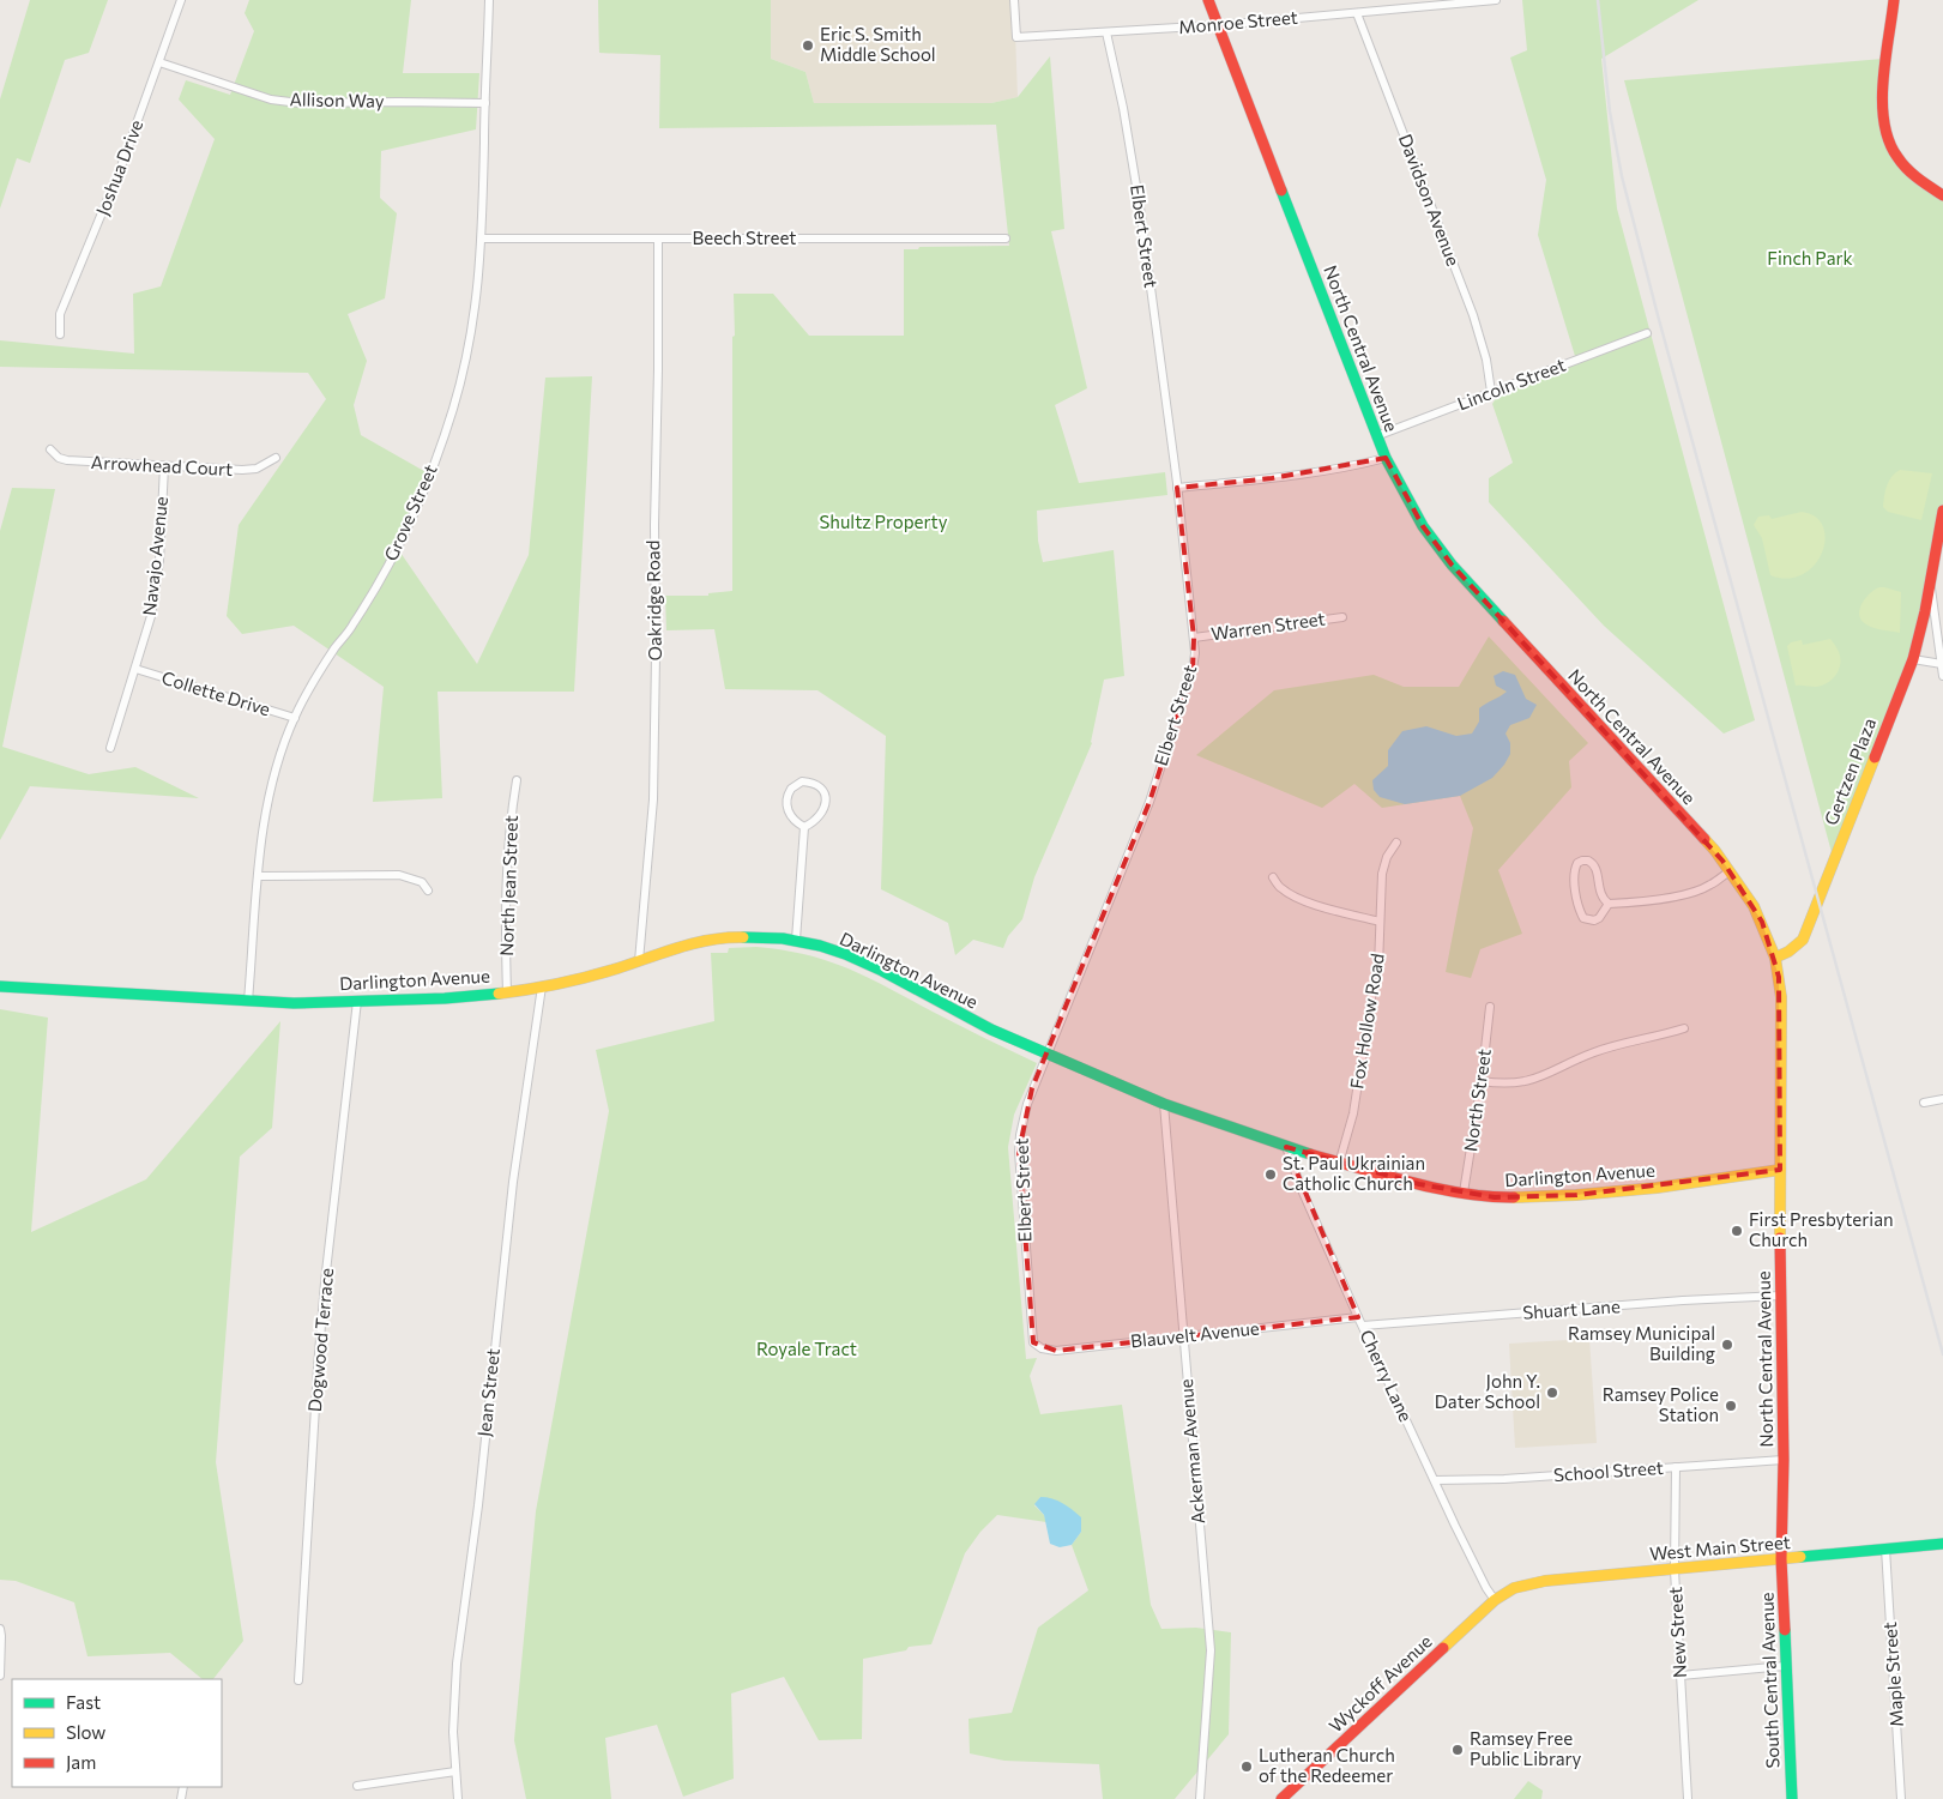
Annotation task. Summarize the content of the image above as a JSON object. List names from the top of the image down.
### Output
{
  "streets": {
    "main road": [
      "North Central Avenue",
      "Gertzen Plaza",
      "Darlington Avenue",
      "West Main Street",
      "South Central Avenue",
      "Wyckoff Avenue"
    ],
    "street": [
      "Monroe Street",
      "Allison Way",
      "Joshua Drive",
      "Davidson Avenue",
      "Elbert Street",
      "Beech Street",
      "Lincoln Street",
      "Arrowhead Court",
      "Grove Street",
      "Navajo Avenue",
      "Oakridge Road",
      "Warren Street",
      "Collette Drive",
      "North Jean Street",
      "Fox Hollow Road",
      "North Street",
      "Shuart Lane",
      "Blauvelt Avenue",
      "Dogwood Terrace",
      "Cherry Lane",
      "Jean Street",
      "Ackerman Avenue",
      "School Street",
      "New Street",
      "Maple Street"
    ]
  },
  "crossings": [
    ["Monroe Street", "Davidson Avenue"],
    ["Monroe Street", "Elbert Street"],
    ["Monroe Street", "North Central Avenue"],
    ["Allison Way", "Joshua Drive"],
    ["Allison Way", "Grove Street"],
    ["Davidson Avenue", "Lincoln Street"],
    ["Elbert Street", "Warren Street"],
    ["Elbert Street", "Darlington Avenue"],
    ["Elbert Street", "Blauvelt Avenue"],
    ["Beech Street", "Grove Street"],
    ["Beech Street", "Oakridge Road"],
    ["North Central Avenue", "Lincoln Street"],
    ["North Central Avenue", "Gertzen Plaza"],
    ["North Central Avenue", "Darlington Avenue"],
    ["North Central Avenue", "Shuart Lane"],
    ["North Central Avenue", "School Street"],
    ["North Central Avenue", "West Main Street"],
    ["North Central Avenue", "South Central Avenue"],
    ["Arrowhead Court", "Navajo Avenue"],
    ["Grove Street", "Collette Drive"],
    ["Grove Street", "Darlington Avenue"],
    ["Navajo Avenue", "Collette Drive"],
    ["Oakridge Road", "Darlington Avenue"],
    ["North Jean Street", "Darlington Avenue"],
    ["Darlington Avenue", "Fox Hollow Road"],
    ["Darlington Avenue", "North Street"],
    ["Darlington Avenue", "Dogwood Terrace"],
    ["Darlington Avenue", "Cherry Lane"],
    ["Darlington Avenue", "Jean Street"],
    ["Darlington Avenue", "Ackerman Avenue"],
    ["Shuart Lane", "Cherry Lane"],
    ["Blauvelt Avenue", "Cherry Lane"],
    ["Blauvelt Avenue", "Ackerman Avenue"],
    ["Cherry Lane", "School Street"],
    ["Cherry Lane", "West Main Street"],
    ["Cherry Lane", "Wyckoff Avenue"],
    ["School Street", "New Street"],
    ["West Main Street", "New Street"],
    ["West Main Street", "Maple Street"],
    ["West Main Street", "South Central Avenue"],
    ["West Main Street", "Wyckoff Avenue"]
  ],
  "parks": ["Finch Park", "Shultz Property", "Royale Tract"],
  "places": [
    "Eric S. Smith Middle School",
    "St. Paul Ukrainian Catholic Church",
    "First Presbyterian Church",
    "Ramsey Municipal Building",
    "John Y. Dater School",
    "Ramsey Police Station",
    "Ramsey Free Public Library",
    "Lutheran Church of the Redeemer"
  ],
  "legend": ["Fast", "Slow", "Jam"]
}
